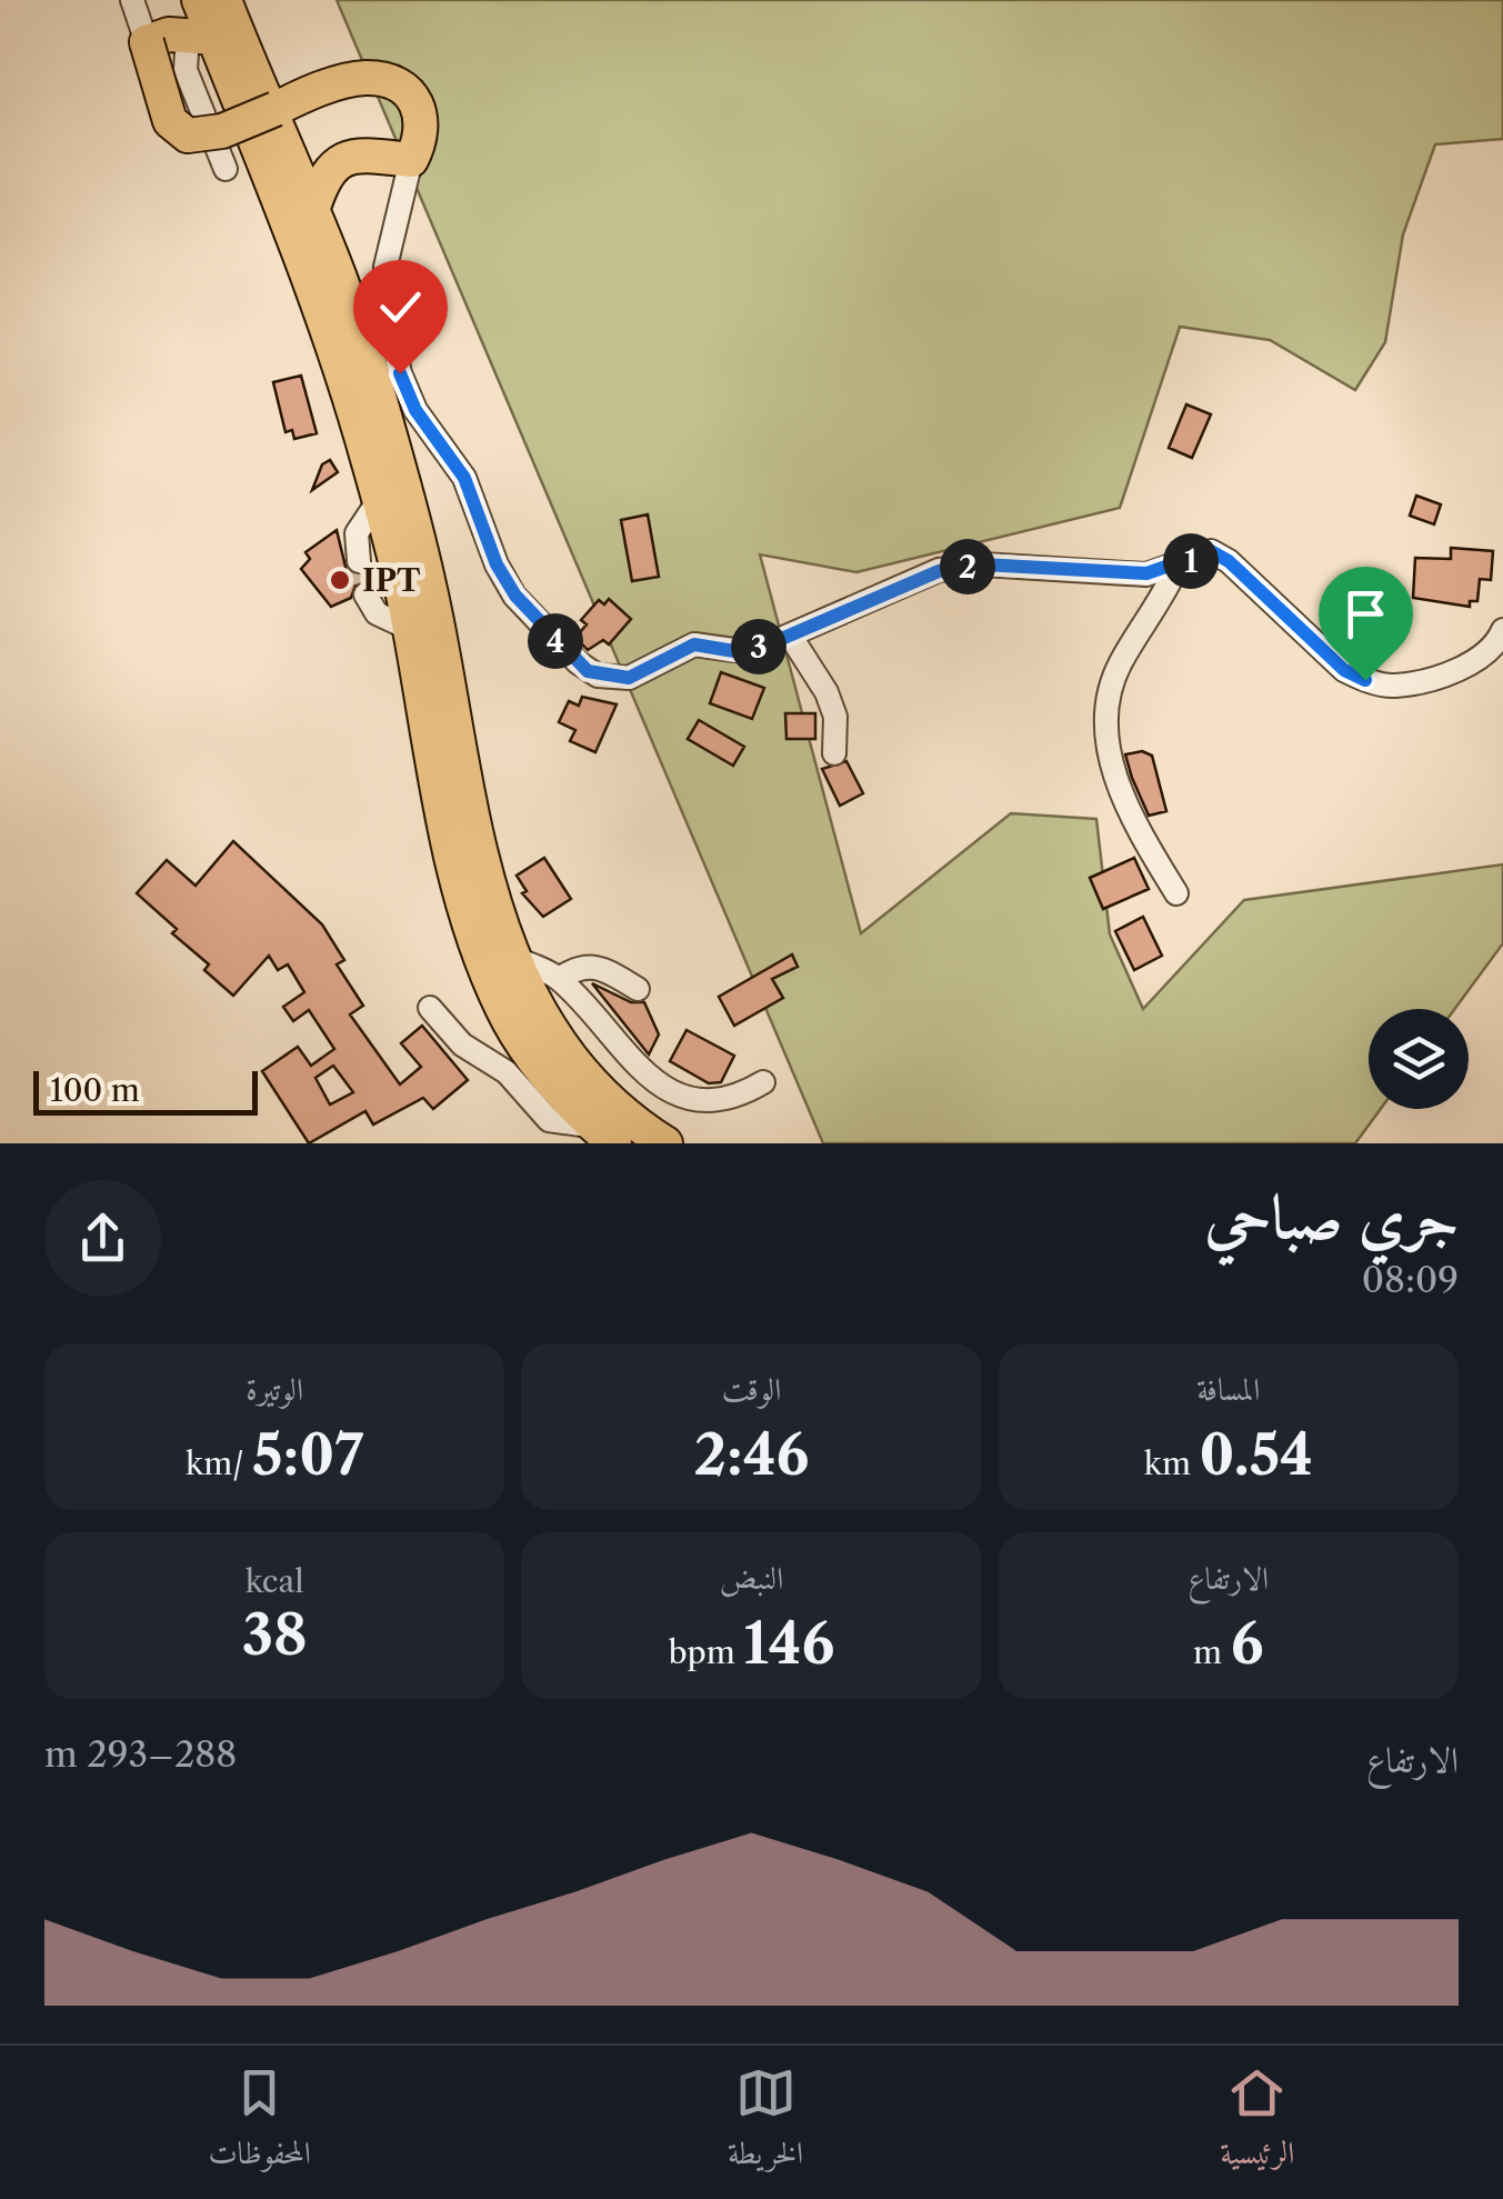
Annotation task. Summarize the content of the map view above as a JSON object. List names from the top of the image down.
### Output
{
  "places": ["IPT"],
  "scale_bar": "100 m",
  "page": {
    "pins": [
      "1",
      "2",
      "4",
      "3"
    ],
    "scale": "100 m",
    "heading": ["جري صباحي", "08:09"],
    "stats": [
      ["المسافة", "0.54 km"],
      ["الوقت", "2:46"],
      ["الوتيرة", "5:07 /km"],
      ["الارتفاع", "6 m"],
      ["النبض", "146 bpm"],
      ["kcal", "38"]
    ],
    "chart": ["الارتفاع", "288–293 m"],
    "tabs": ["الرئيسية", "الخريطة", "المحفوظات"]
  }
}
